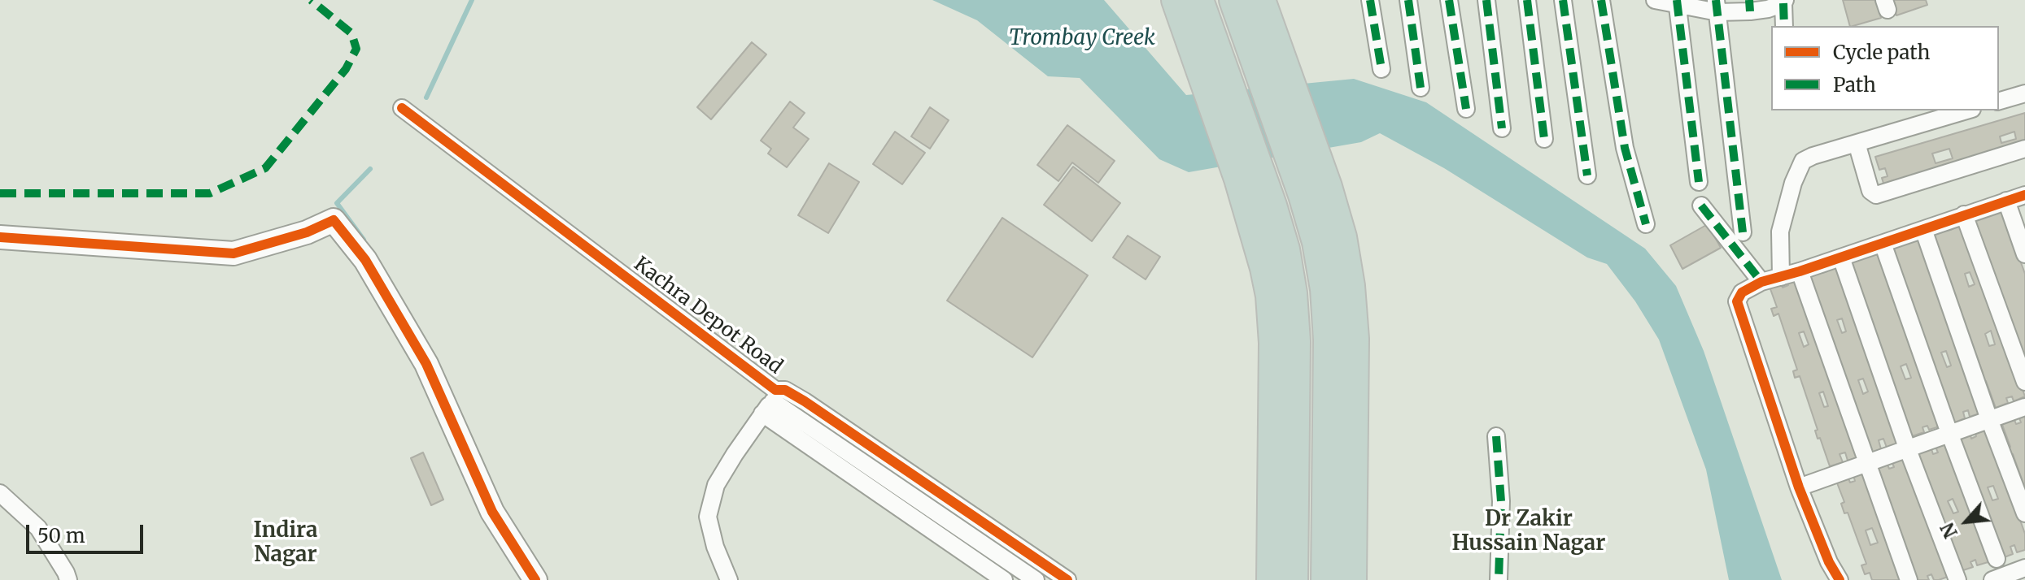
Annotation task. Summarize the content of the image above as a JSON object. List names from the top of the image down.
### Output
{
  "streets": {
    "street": ["Kachra Depot Road"]
  },
  "districts": ["Dr Zakir Hussain Nagar", "Indira Nagar"],
  "water": ["Trombay Creek"],
  "legend": ["Cycle path", "Path"],
  "scale_bar": "50 m",
  "north": "bottom left"
}
